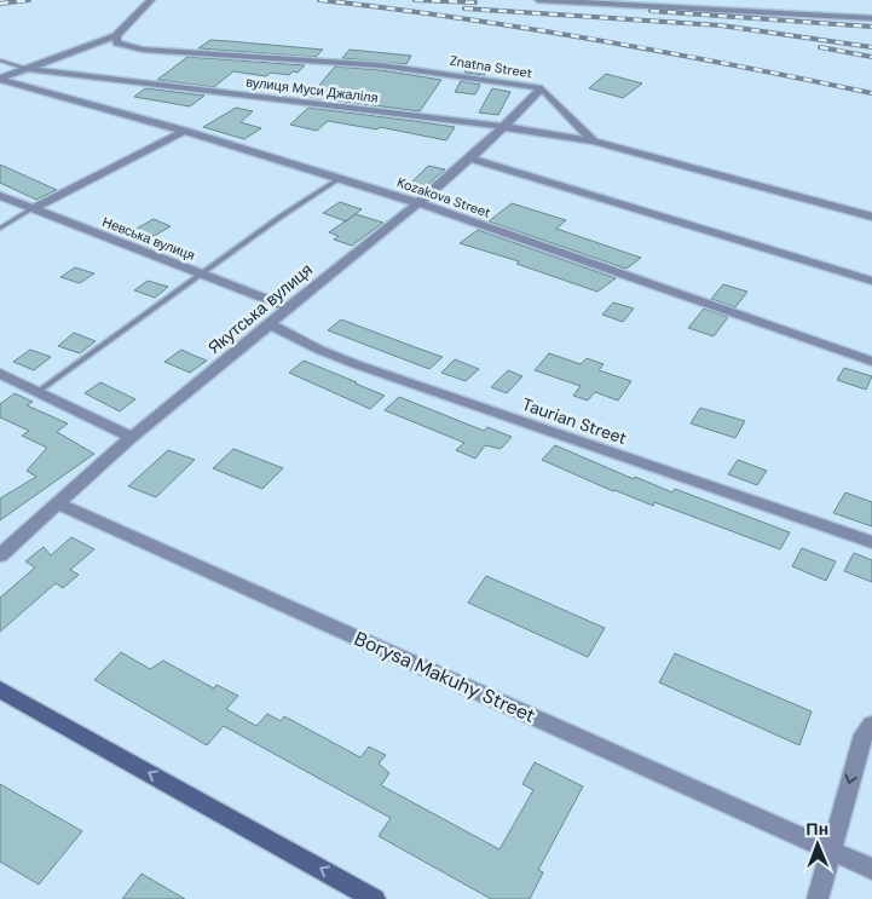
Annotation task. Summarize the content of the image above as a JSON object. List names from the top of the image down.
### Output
{
  "streets": {
    "street": [
      "Znatna Street",
      "вулиця Муси Джаліля",
      "Kozakova Street",
      "Невська вулиця",
      "Якутська вулиця",
      "Taurian Street",
      "Borysa Makuhy Street"
    ]
  },
  "crossings": [
    ["Znatna Street", "вулиця Муси Джаліля"],
    ["Znatna Street", "Якутська вулиця"],
    ["вулиця Муси Джаліля", "Якутська вулиця"],
    ["Kozakova Street", "Якутська вулиця"],
    ["Невська вулиця", "Якутська вулиця"],
    ["Якутська вулиця", "Taurian Street"],
    ["Якутська вулиця", "Borysa Makuhy Street"]
  ],
  "north": "top"
}
